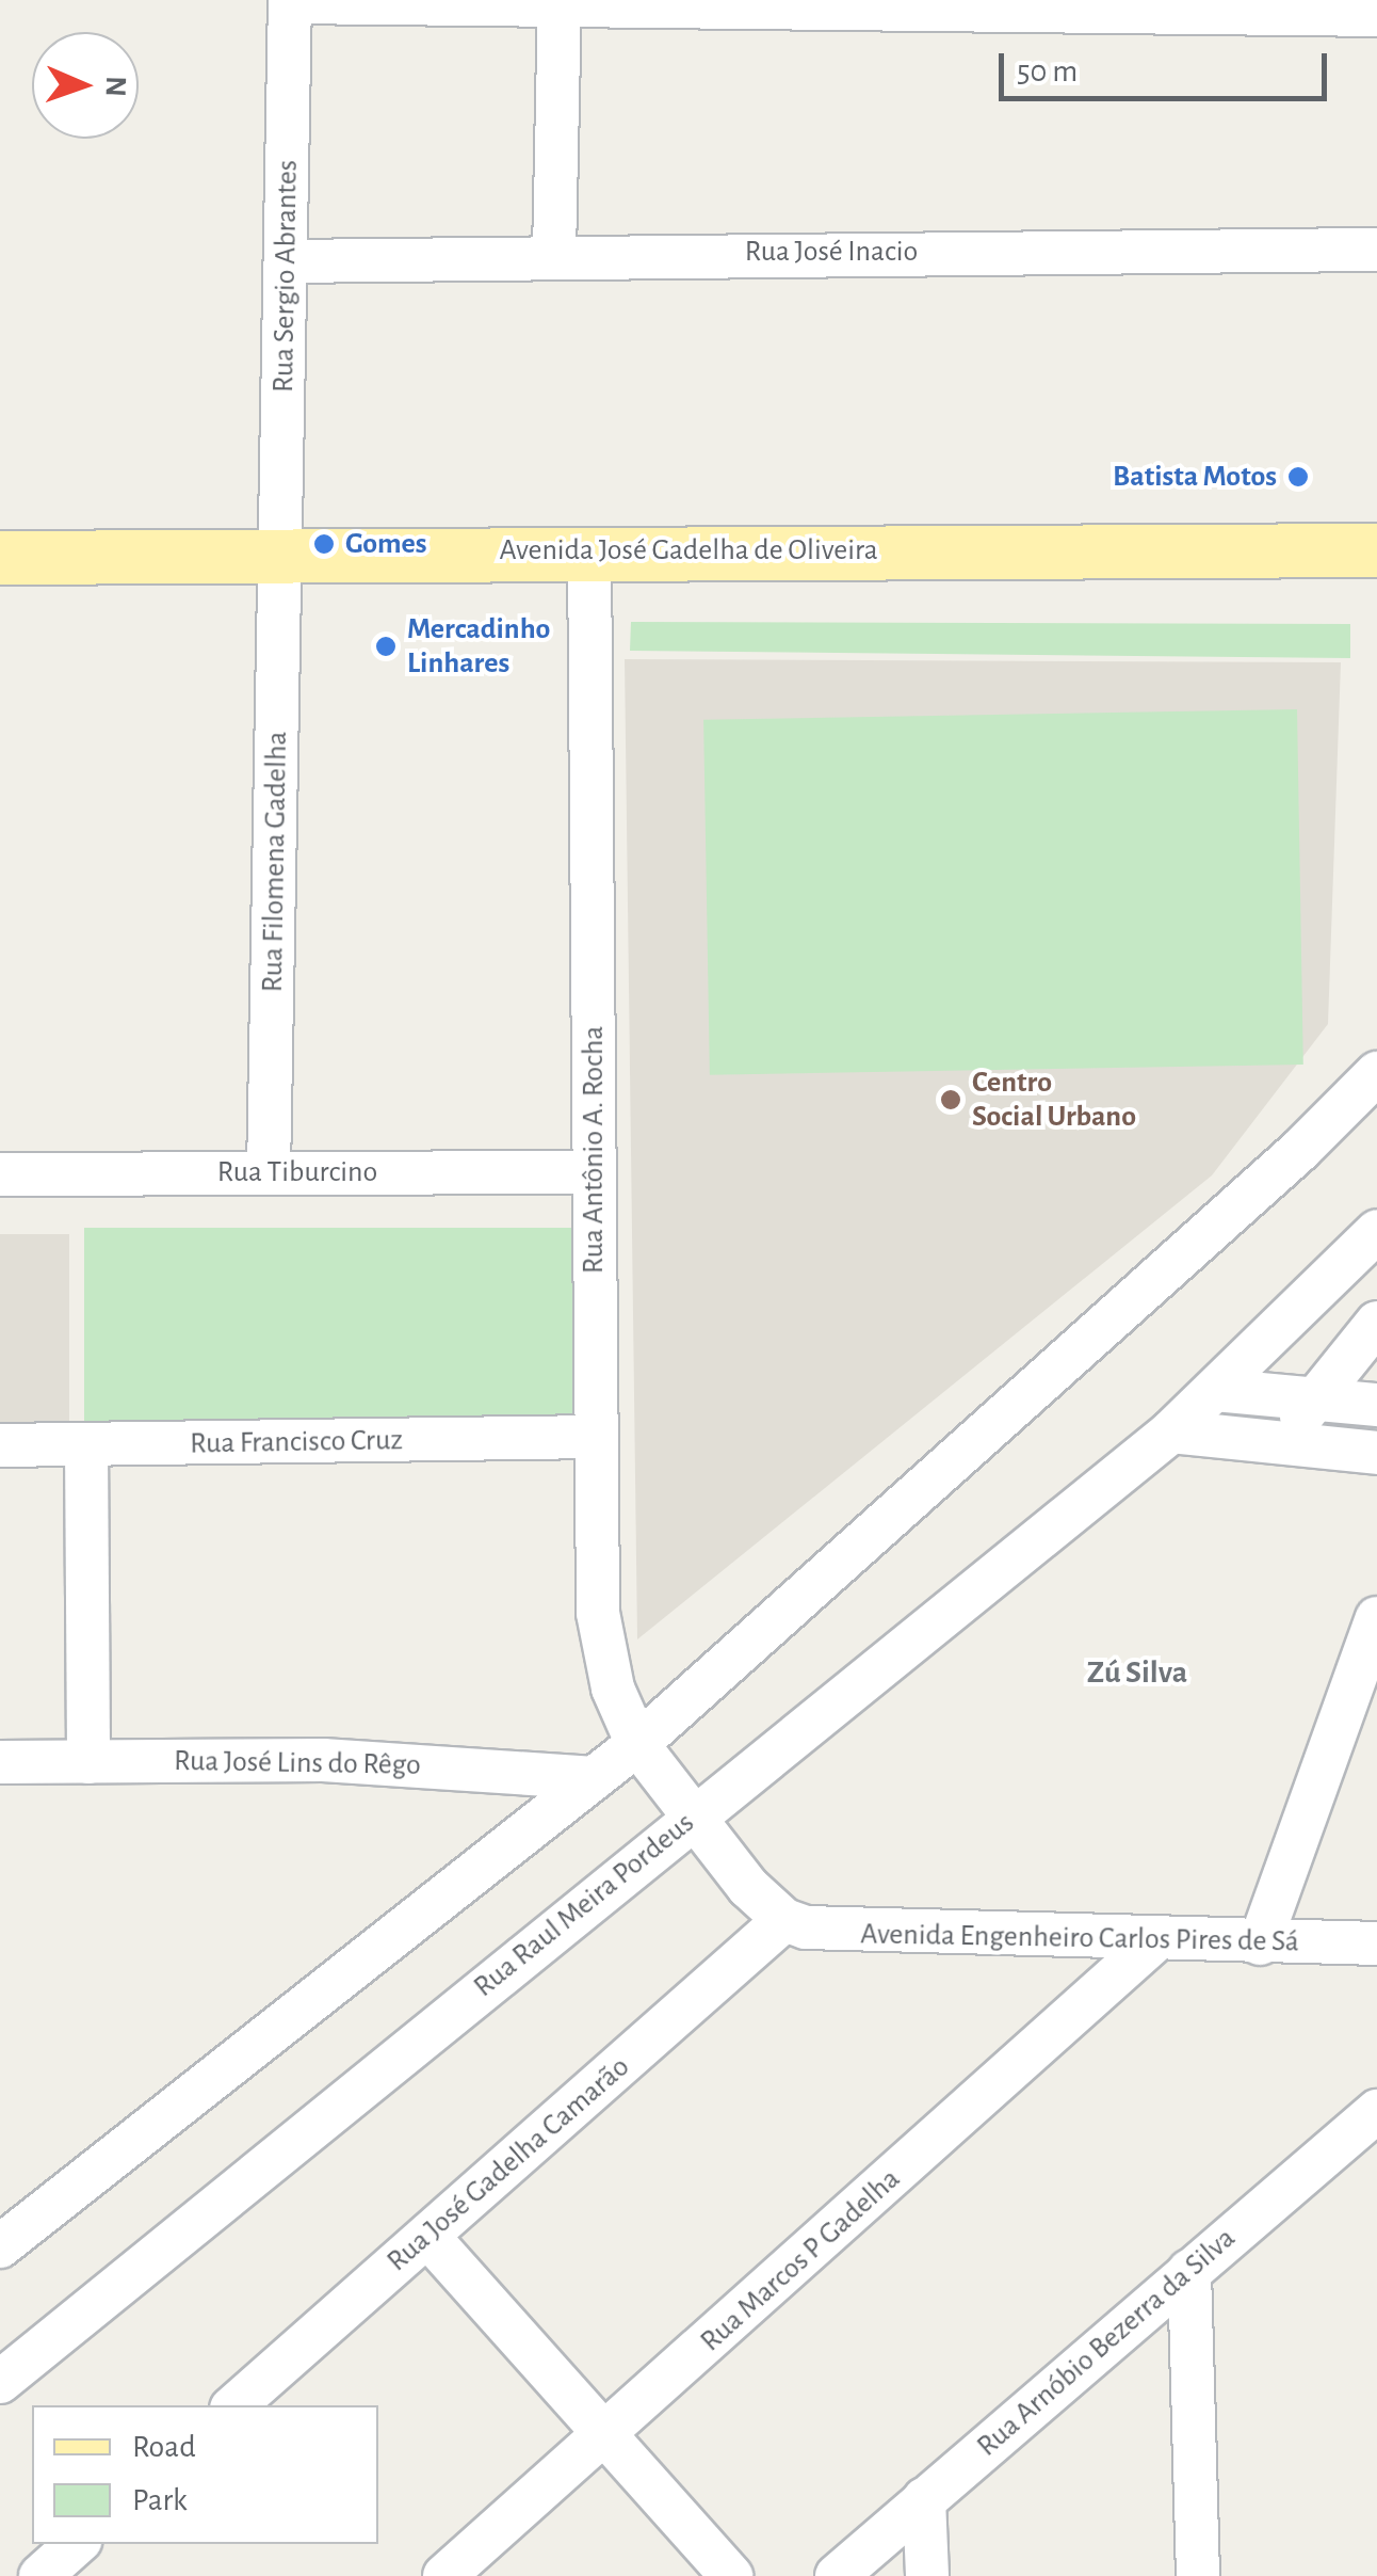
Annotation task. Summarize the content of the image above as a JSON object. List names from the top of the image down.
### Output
{
  "streets": {
    "main road": ["Avenida José Gadelha de Oliveira"],
    "street": [
      "Rua José Inacio",
      "Rua Sergio Abrantes",
      "Rua Filomena Gadelha",
      "Rua Antônio A. Rocha",
      "Rua Tiburcino",
      "Rua Francisco Cruz",
      "Rua José Lins do Rêgo",
      "Rua Raul Meira Pordeus",
      "Avenida Engenheiro Carlos Pires de Sá",
      "Rua José Gadelha Camarão",
      "Rua Marcos P Gadelha",
      "Rua Arnóbio Bezerra da Silva"
    ]
  },
  "crossings": [
    ["Rua José Inacio", "Rua Sergio Abrantes"],
    ["Rua Sergio Abrantes", "Avenida José Gadelha de Oliveira"],
    ["Rua Sergio Abrantes", "Rua Filomena Gadelha"],
    ["Avenida José Gadelha de Oliveira", "Rua Filomena Gadelha"],
    ["Avenida José Gadelha de Oliveira", "Rua Antônio A. Rocha"],
    ["Rua Filomena Gadelha", "Rua Tiburcino"],
    ["Rua Antônio A. Rocha", "Rua Tiburcino"],
    ["Rua Antônio A. Rocha", "Rua Francisco Cruz"],
    ["Rua Antônio A. Rocha", "Rua Raul Meira Pordeus"],
    ["Rua Antônio A. Rocha", "Avenida Engenheiro Carlos Pires de Sá"],
    ["Rua Antônio A. Rocha", "Rua José Gadelha Camarão"],
    ["Avenida Engenheiro Carlos Pires de Sá", "Rua José Gadelha Camarão"],
    ["Avenida Engenheiro Carlos Pires de Sá", "Rua Marcos P Gadelha"]
  ],
  "districts": ["Zú Silva"],
  "places": [
    "Batista Motos",
    "Gomes",
    "Mercadinho Linhares",
    "Centro Social Urbano"
  ],
  "legend": ["Road", "Park"],
  "scale_bar": "50 m",
  "north": "right"
}
